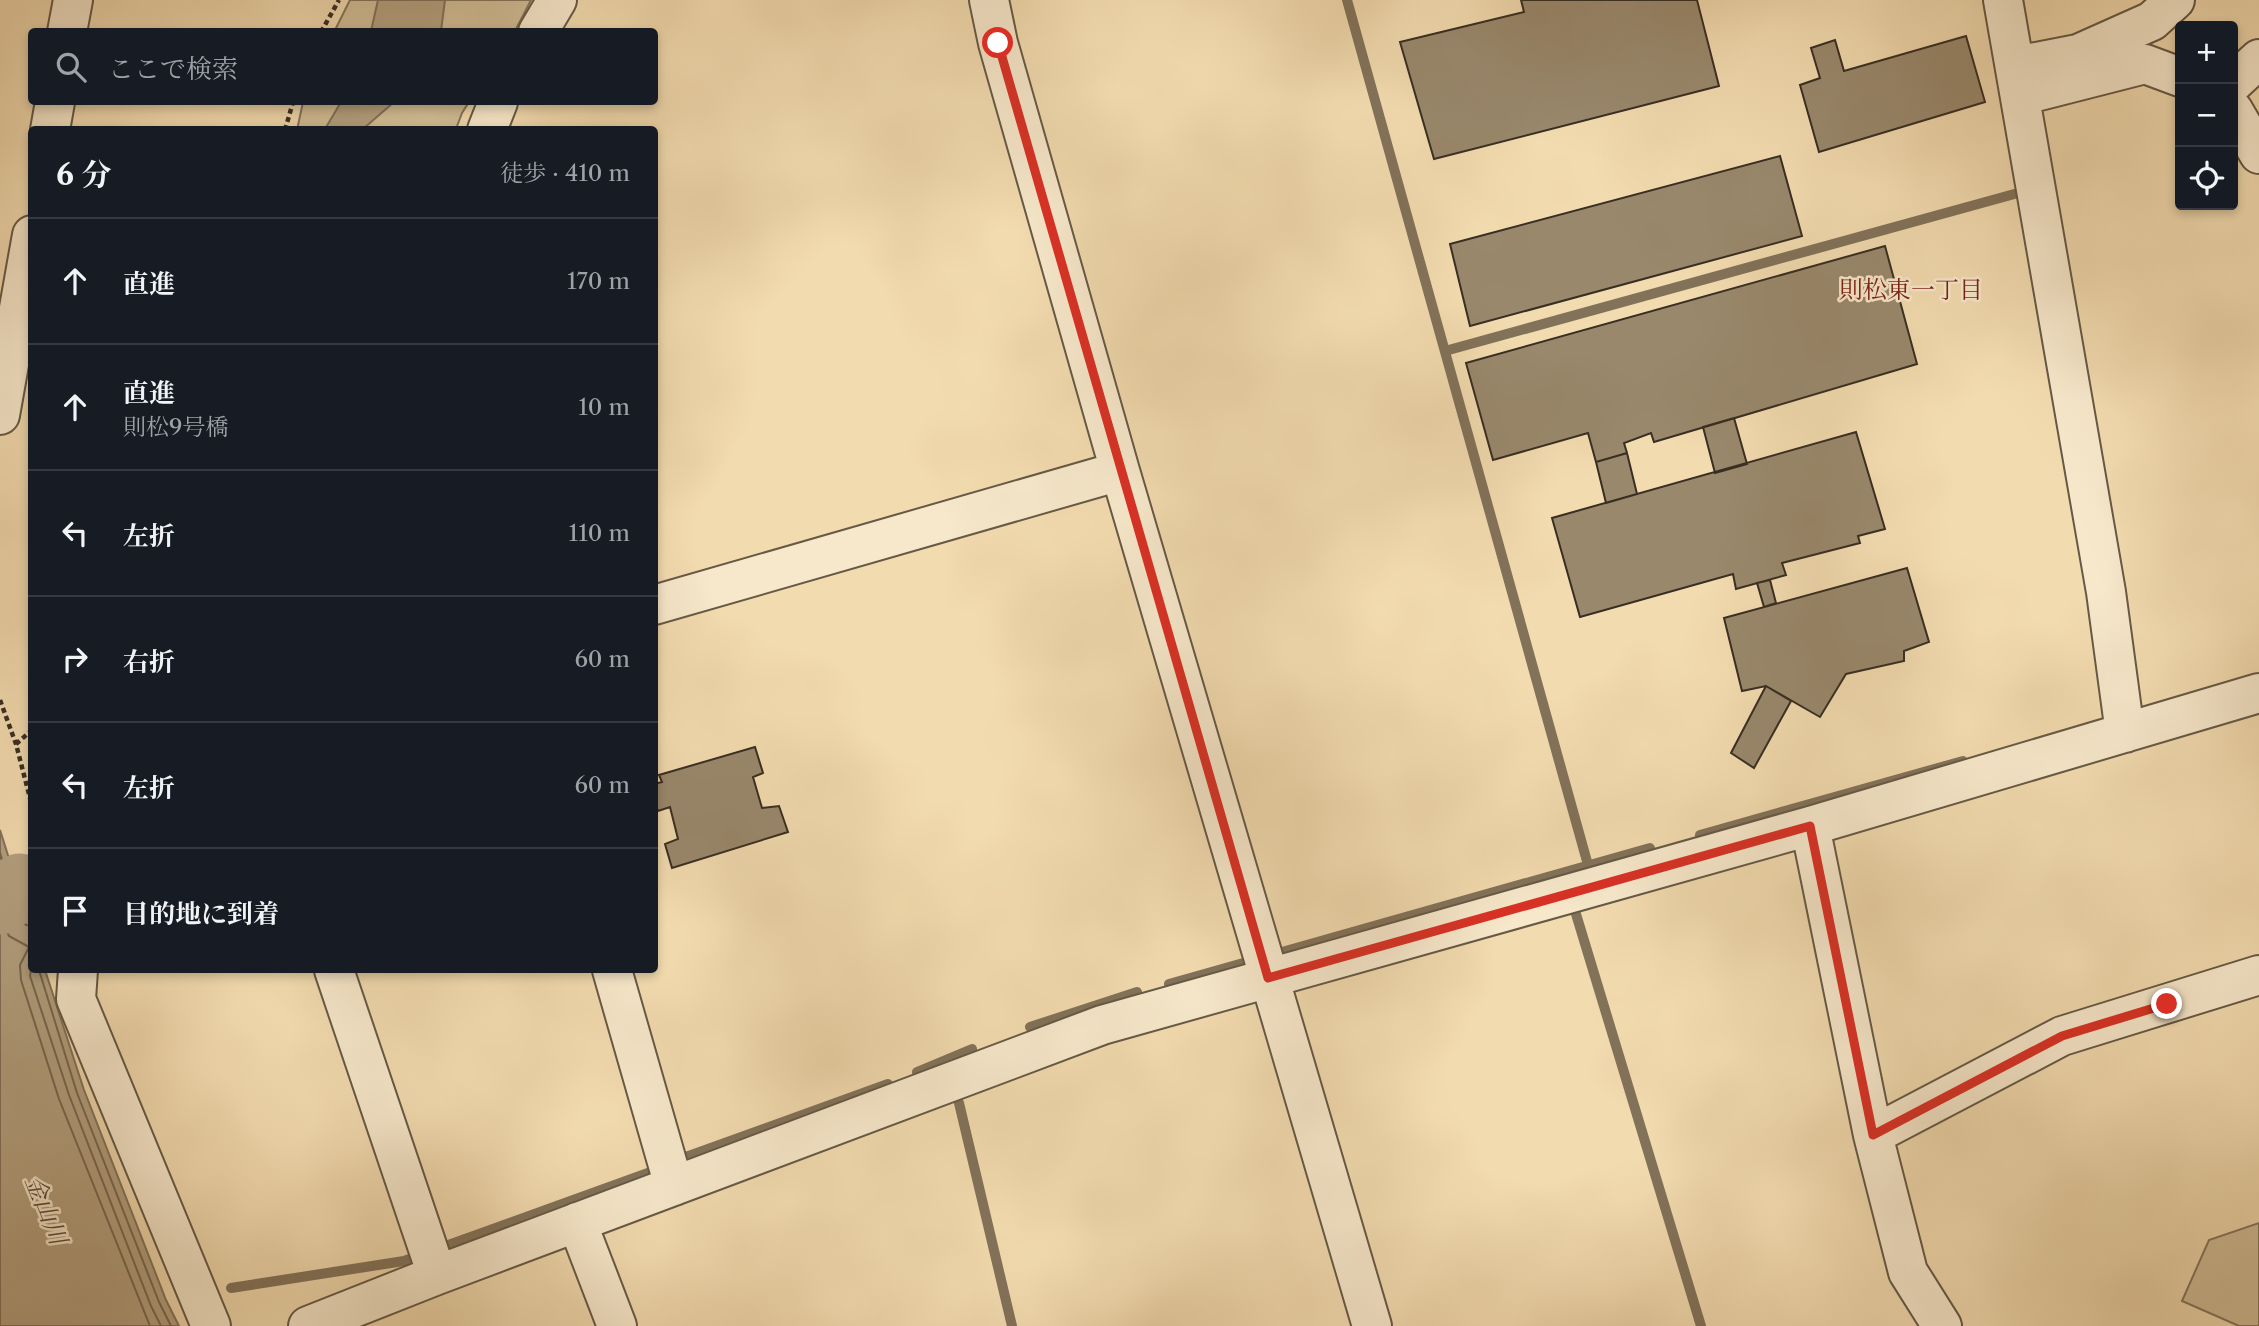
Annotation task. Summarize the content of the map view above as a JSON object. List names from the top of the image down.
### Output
{
  "districts": ["則松東一丁目"],
  "water": ["金山川"],
  "page": {
    "map_buttons": ["+", "−"],
    "search": "ここで検索",
    "heading": ["6 分", "徒歩 · 410 m"],
    "list": [
      ["直進", "170 m"],
      ["直進", "則松9号橋", "10 m"],
      ["左折", "110 m"],
      ["右折", "60 m"],
      ["左折", "60 m"],
      "目的地に到着"
    ]
  }
}
